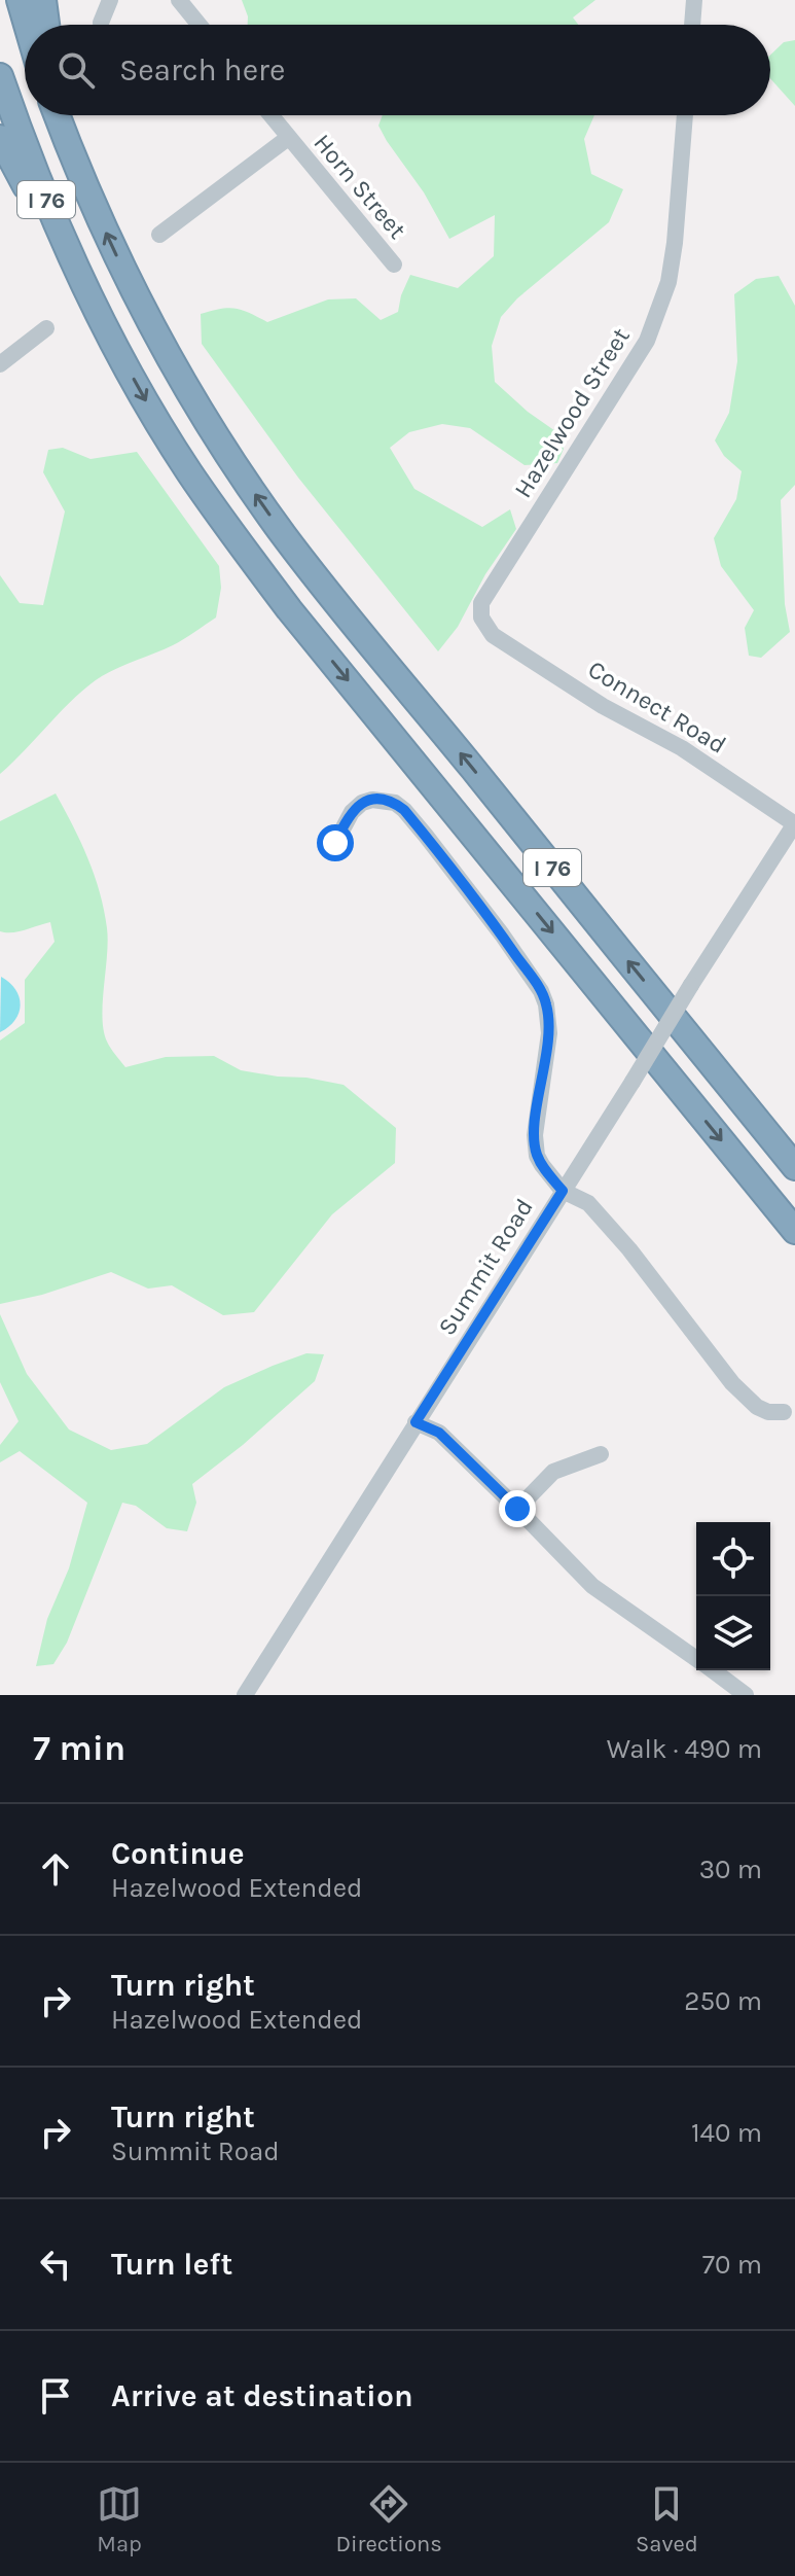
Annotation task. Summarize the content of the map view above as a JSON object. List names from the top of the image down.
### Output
{
  "streets": {
    "highway": ["I 76"],
    "street": [
      "Horn Street",
      "Hazelwood Street",
      "Connect Road",
      "Summit Road"
    ]
  },
  "crossings": [
    ["Hazelwood Street", "Connect Road"],
    ["Connect Road", "Summit Road"]
  ],
  "page": {
    "search": "Search here",
    "heading": ["7 min", "Walk · 490 m"],
    "list": [
      ["Continue", "Hazelwood Extended", "30 m"],
      ["Turn right", "Hazelwood Extended", "250 m"],
      ["Turn right", "Summit Road", "140 m"],
      ["Turn left", "70 m"],
      "Arrive at destination"
    ],
    "nav": ["Map", "Directions", "Saved"]
  }
}
